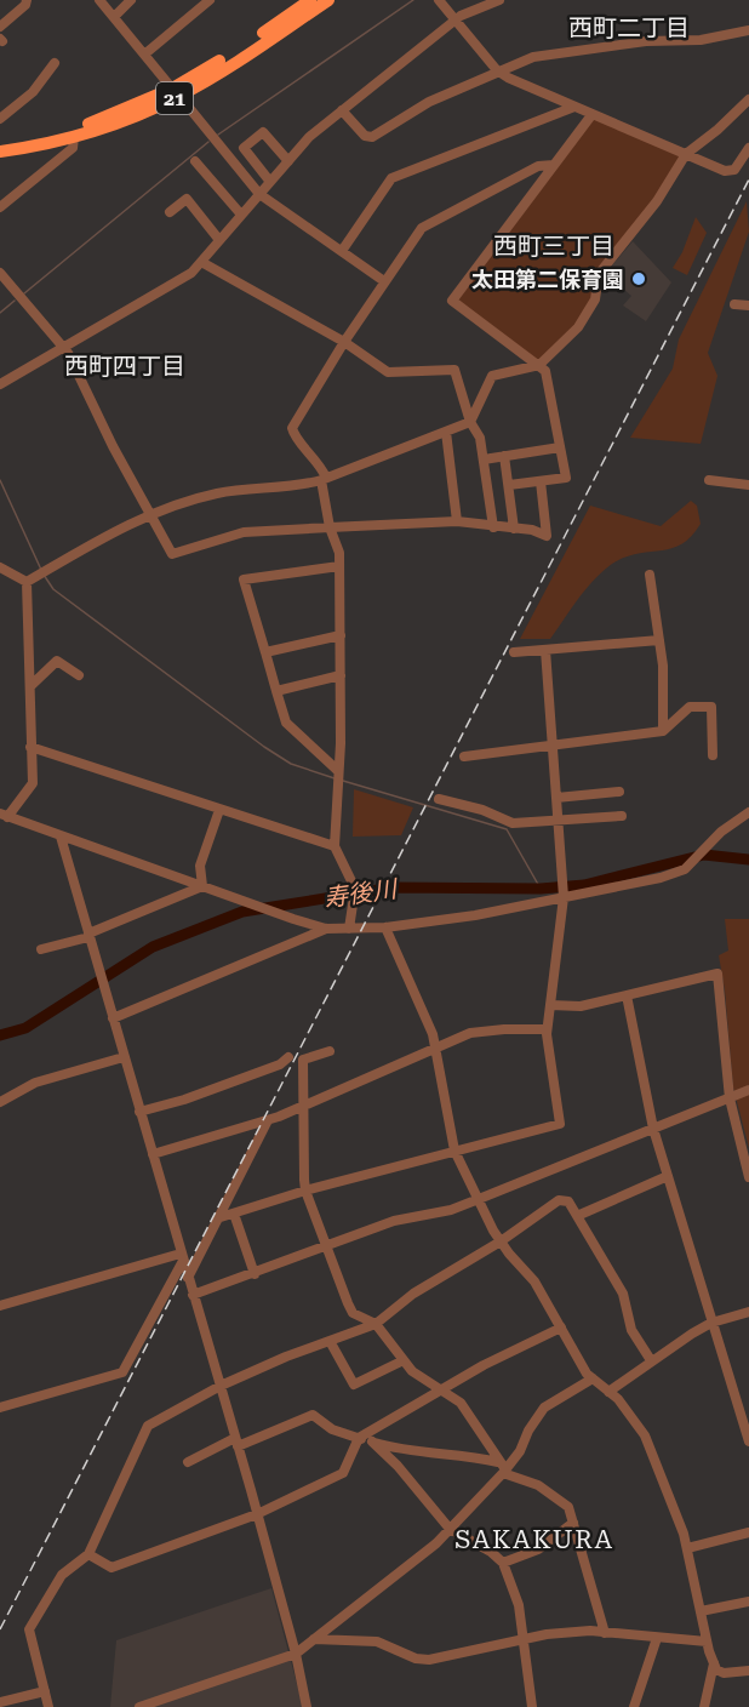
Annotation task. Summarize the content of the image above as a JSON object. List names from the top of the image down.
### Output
{
  "streets": {
    "highway": ["21"]
  },
  "districts": [
    "西町二丁目",
    "西町三丁目",
    "西町四丁目",
    "SAKAKURA"
  ],
  "water": ["寿後川"],
  "places": ["太田第二保育園"]
}
